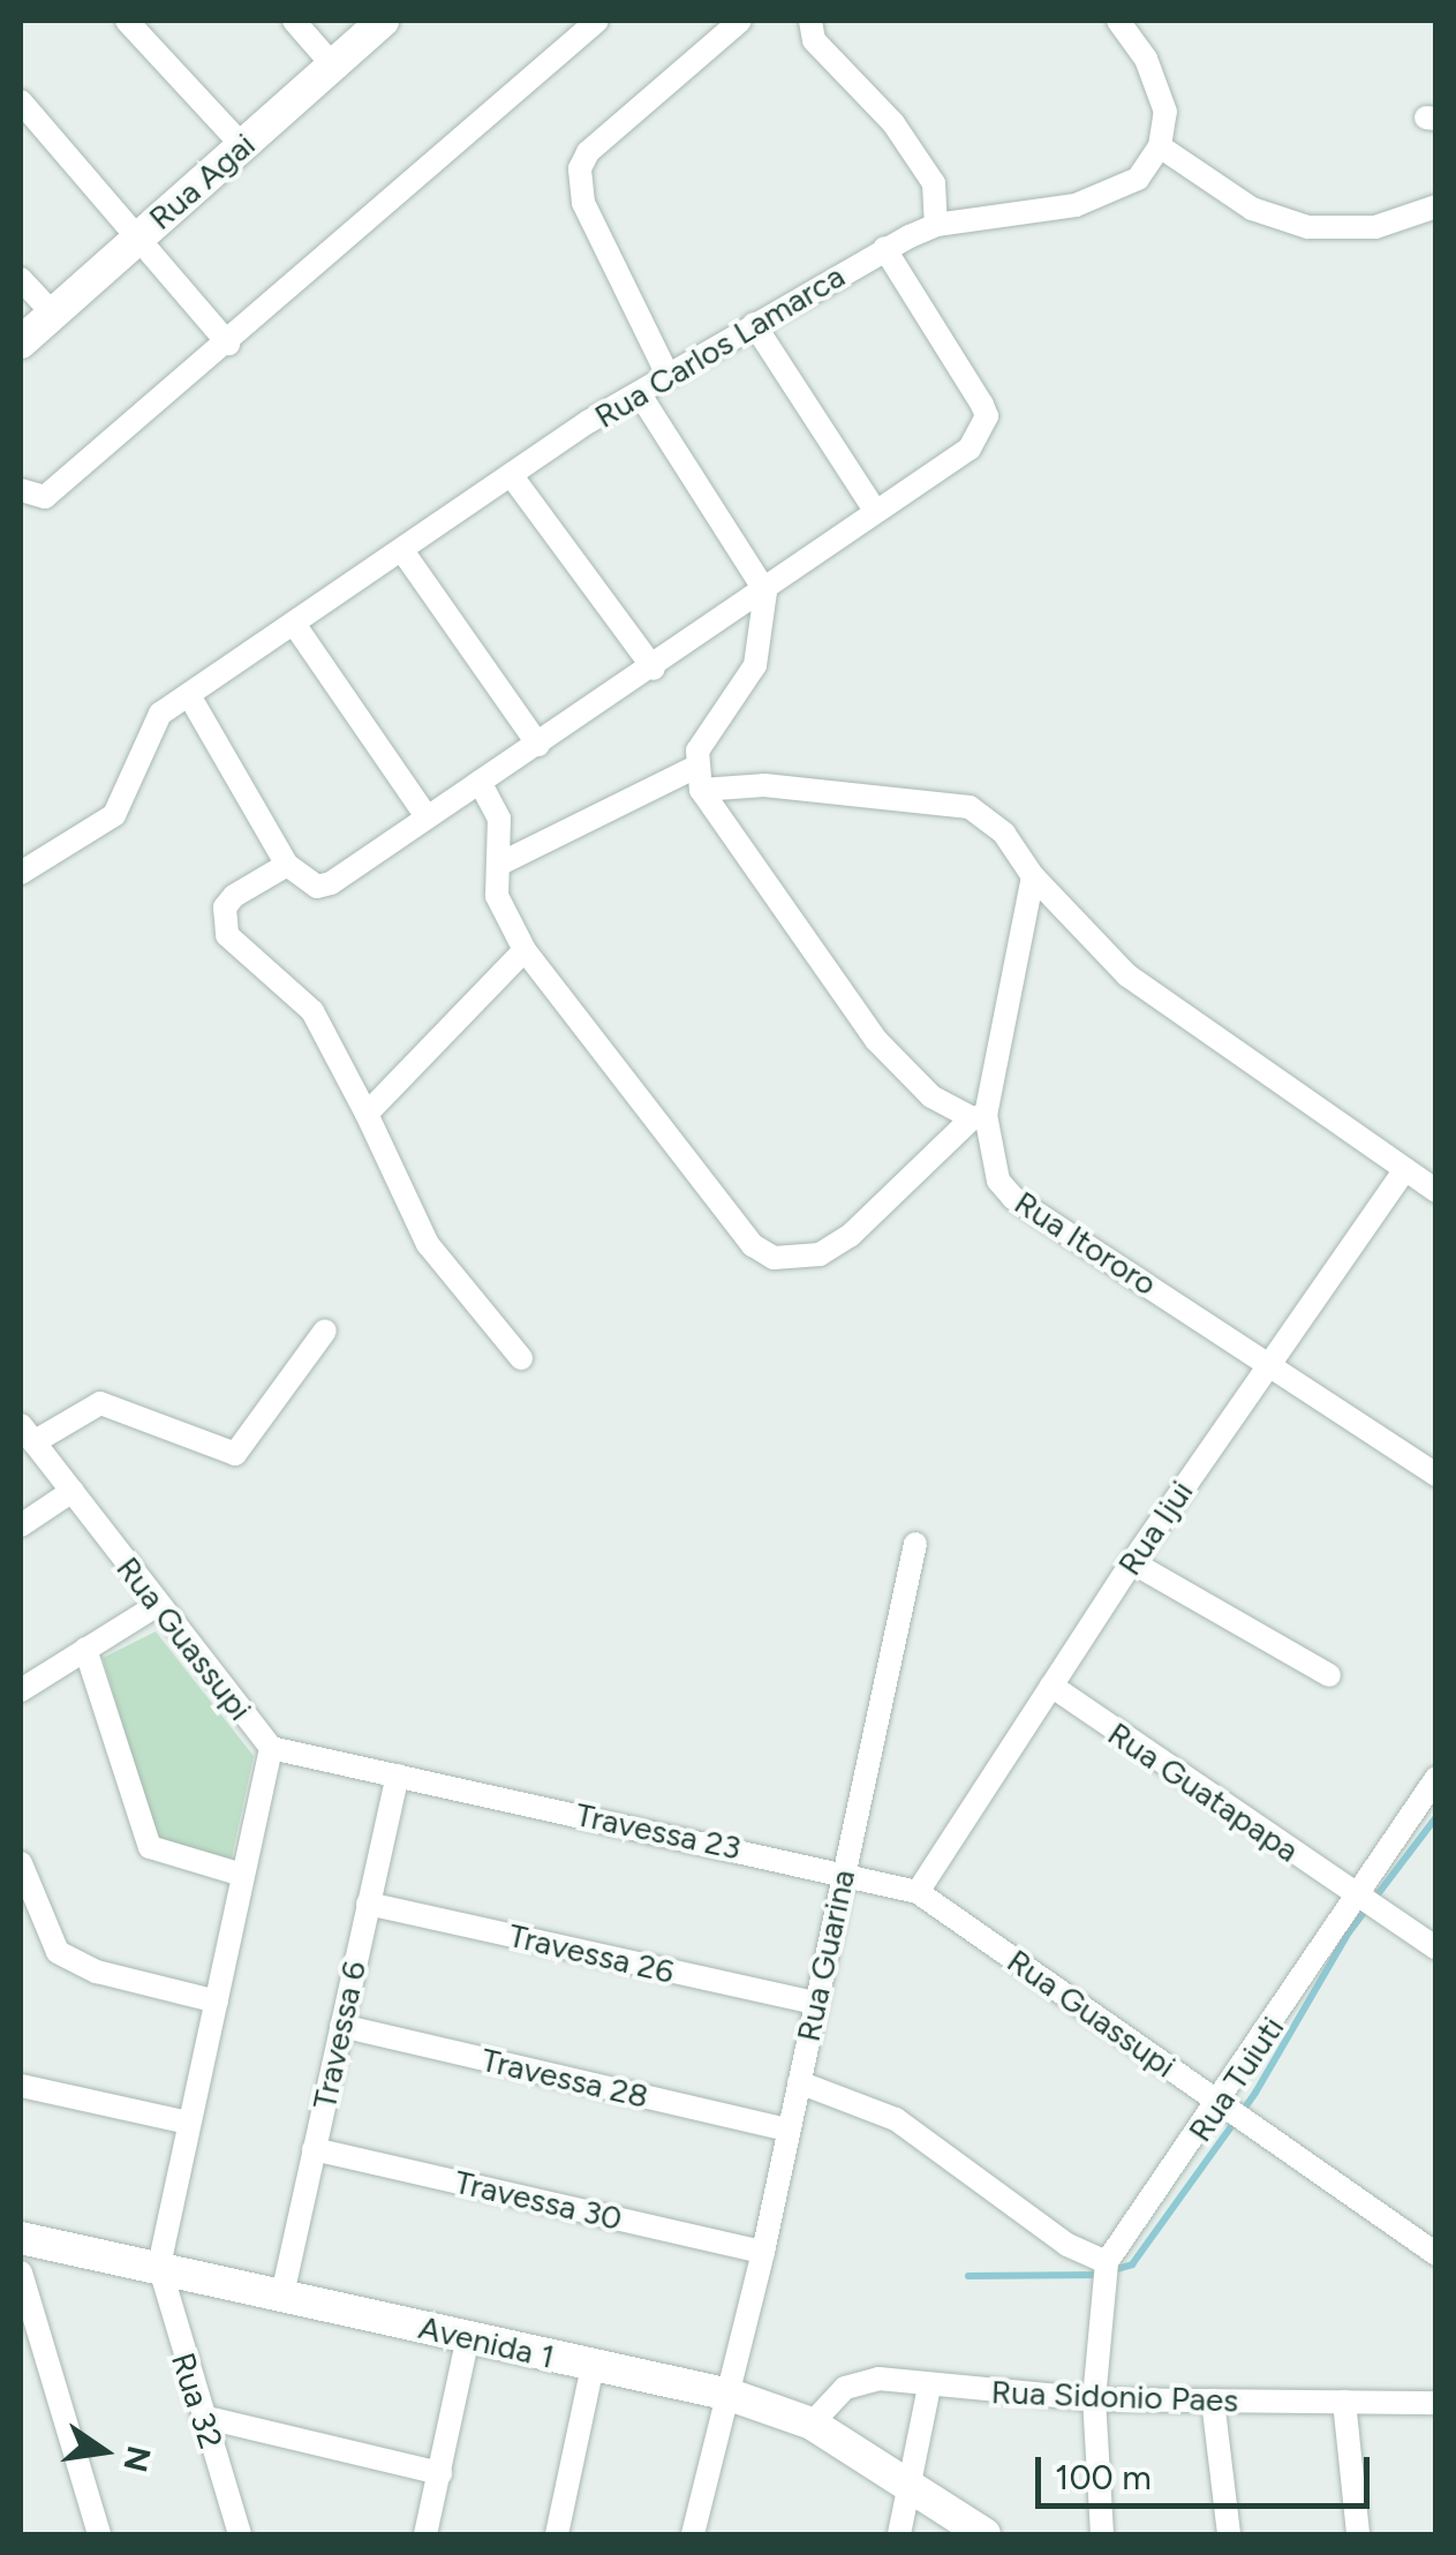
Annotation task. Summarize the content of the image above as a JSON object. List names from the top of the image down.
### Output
{
  "streets": {
    "street": [
      "Rua Agai",
      "Rua Carlos Lamarca",
      "Rua Itororo",
      "Rua Ijui",
      "Rua Guassupi",
      "Rua Guatapapa",
      "Travessa 23",
      "Travessa 26",
      "Rua Guarina",
      "Travessa 6",
      "Travessa 28",
      "Rua Tuiuti",
      "Travessa 30",
      "Avenida 1",
      "Rua Sidonio Paes",
      "Rua 32"
    ]
  },
  "crossings": [
    ["Rua Itororo", "Rua Ijui"],
    ["Rua Ijui", "Rua Guassupi"],
    ["Rua Ijui", "Rua Guatapapa"],
    ["Rua Ijui", "Travessa 23"],
    ["Rua Guassupi", "Travessa 23"],
    ["Rua Guassupi", "Travessa 6"],
    ["Rua Guassupi", "Rua Tuiuti"],
    ["Rua Guatapapa", "Rua Tuiuti"],
    ["Travessa 23", "Rua Guarina"],
    ["Travessa 23", "Travessa 6"],
    ["Travessa 26", "Rua Guarina"],
    ["Travessa 26", "Travessa 6"],
    ["Rua Guarina", "Rua Tuiuti"],
    ["Travessa 6", "Travessa 28"],
    ["Travessa 6", "Travessa 30"],
    ["Travessa 6", "Avenida 1"],
    ["Avenida 1", "Rua Sidonio Paes"],
    ["Avenida 1", "Rua 32"]
  ],
  "scale_bar": "100 m",
  "north": "right"
}
